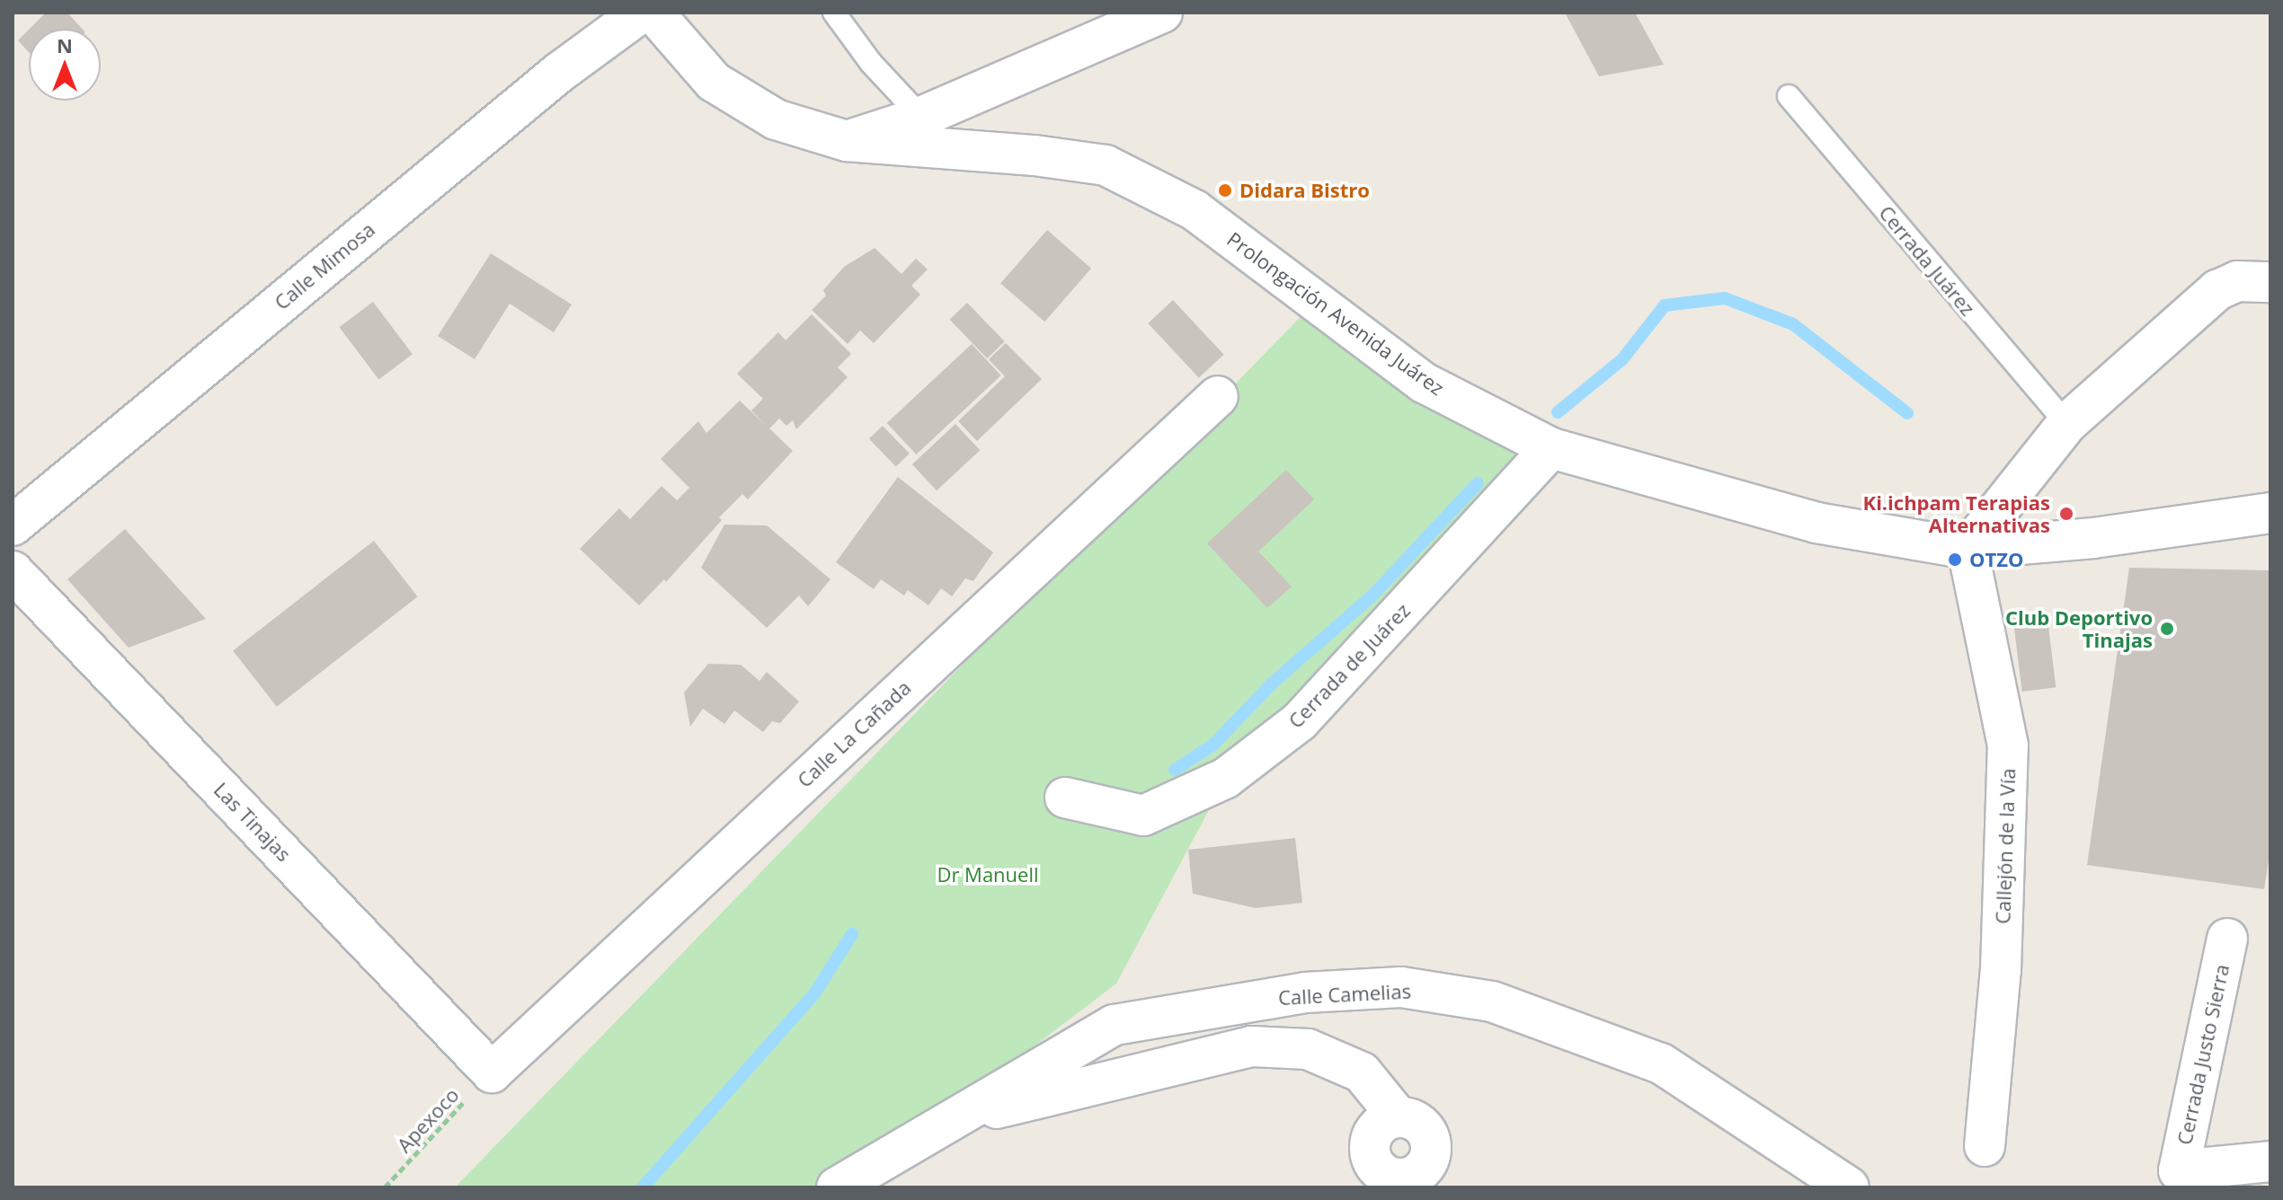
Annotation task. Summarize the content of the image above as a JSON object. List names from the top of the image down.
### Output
{
  "streets": {
    "street": [
      "Calle Mimosa",
      "Prolongación Avenida Juárez",
      "Cerrada de Juárez",
      "Calle La Cañada",
      "Las Tinajas",
      "Callejón de la Vía",
      "Calle Camelias",
      "Cerrada Justo Sierra"
    ],
    "lane": ["Cerrada Juárez"],
    "path": ["Apexoco"]
  },
  "crossings": [
    ["Prolongación Avenida Juárez", "Cerrada de Juárez"],
    ["Prolongación Avenida Juárez", "Callejón de la Vía"],
    ["Calle La Cañada", "Las Tinajas"],
    ["Calle La Cañada", "Apexoco"],
    ["Las Tinajas", "Apexoco"]
  ],
  "parks": ["Dr Manuell"],
  "places": [
    "Didara Bistro",
    "Ki.ichpam Terapias Alternativas",
    "OTZO",
    "Club Deportivo Tinajas"
  ],
  "north": "top"
}
